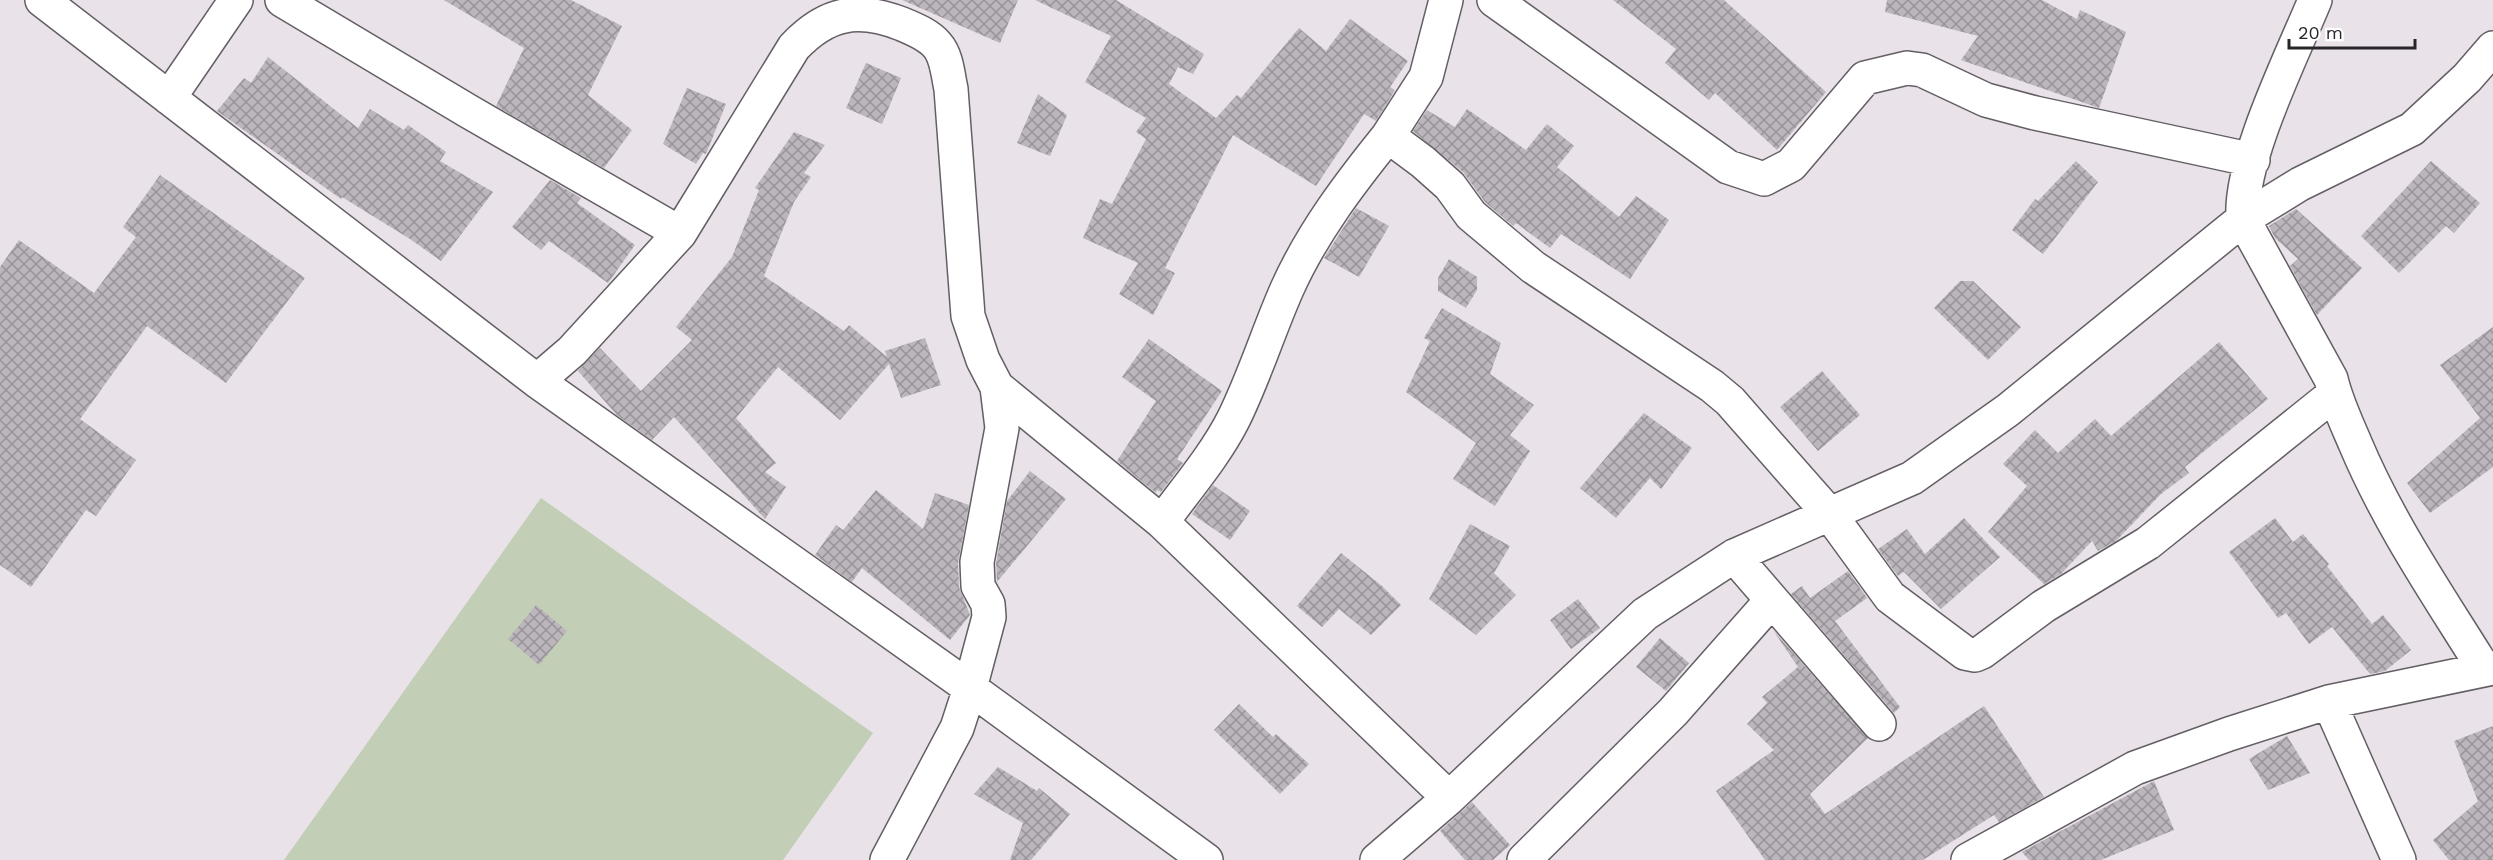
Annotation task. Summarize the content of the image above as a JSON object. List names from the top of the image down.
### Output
{
  "scale_bar": "20 m"
}
